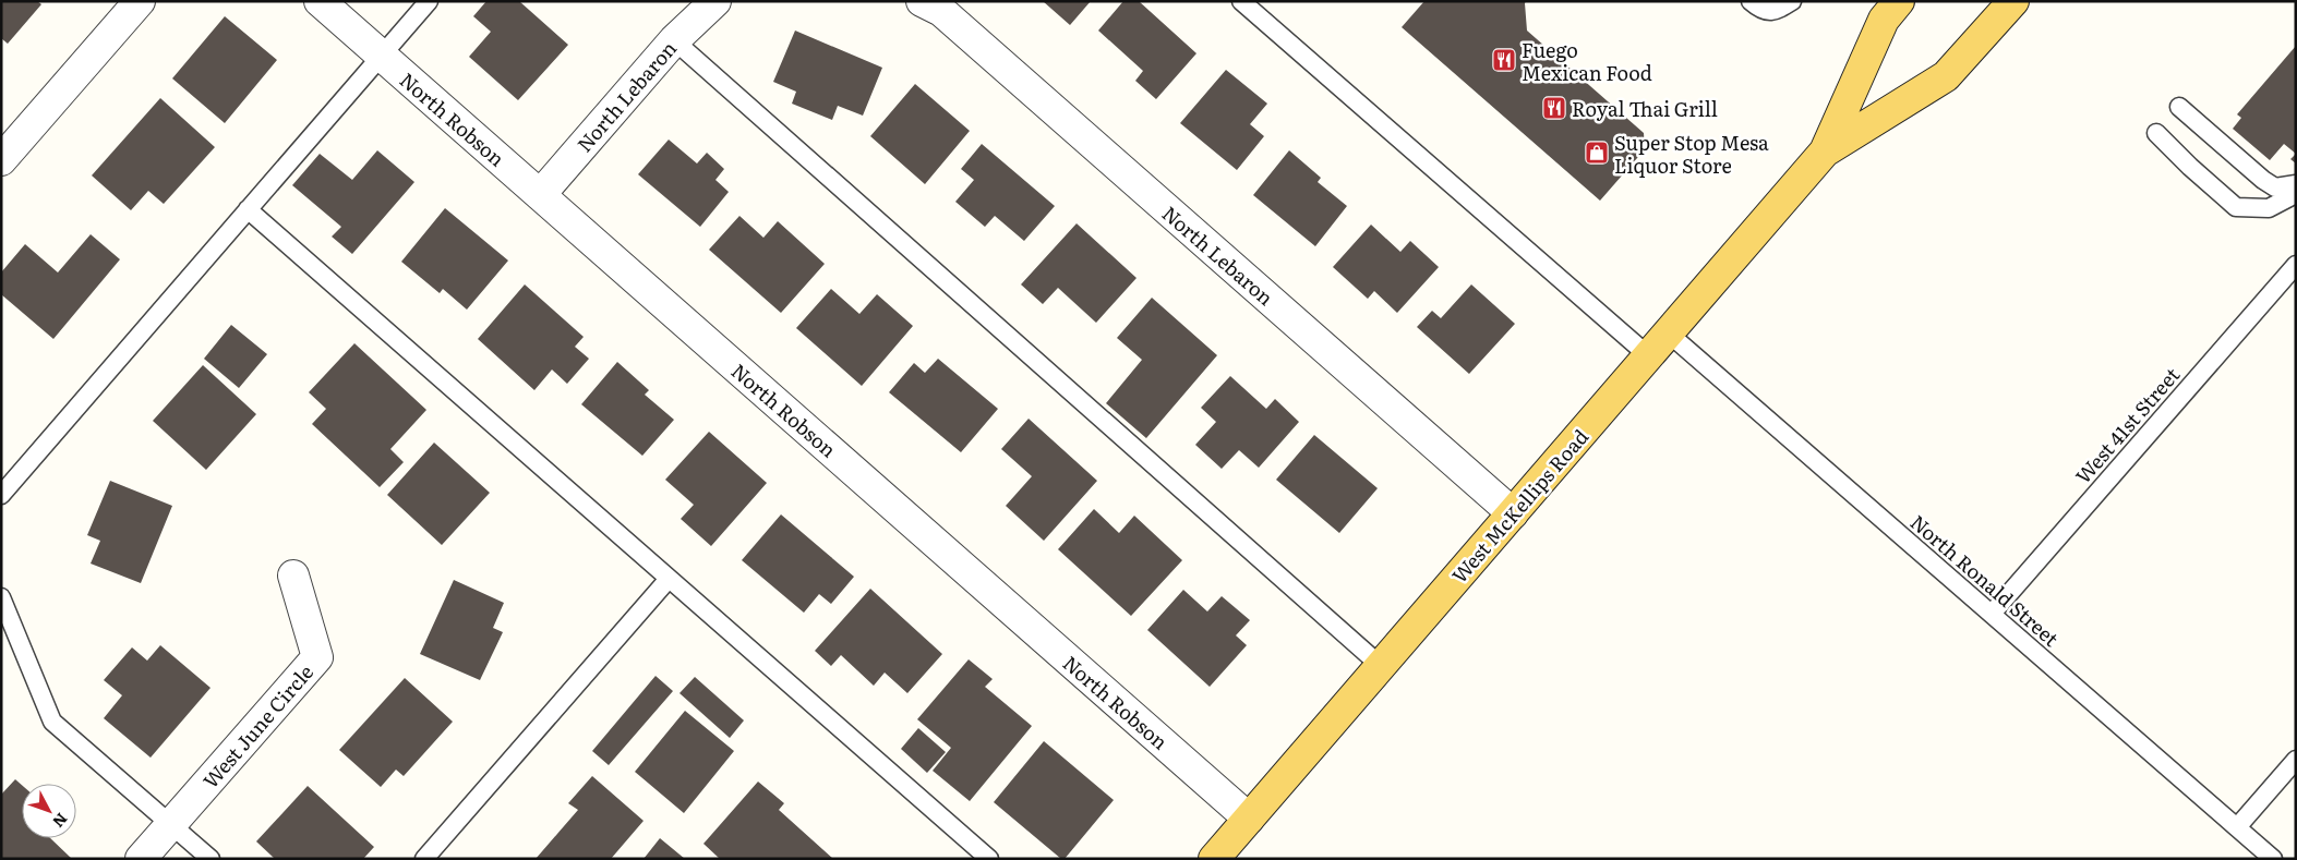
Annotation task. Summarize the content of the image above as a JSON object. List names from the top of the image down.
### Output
{
  "streets": {
    "main road": ["West McKellips Road"],
    "street": ["North Lebaron", "North Robson", "West June Circle"],
    "lane": ["West 41st Street", "North Ronald Street"]
  },
  "crossings": [
    ["North Lebaron", "North Robson"],
    ["North Lebaron", "West McKellips Road"],
    ["North Robson", "West McKellips Road"],
    ["West 41st Street", "North Ronald Street"],
    ["West McKellips Road", "North Ronald Street"]
  ],
  "places": {
    "restaurant": ["Fuego Mexican Food", "Royal Thai Grill"],
    "shop": ["Super Stop Mesa Liquor Store"]
  },
  "north": "bottom right"
}
